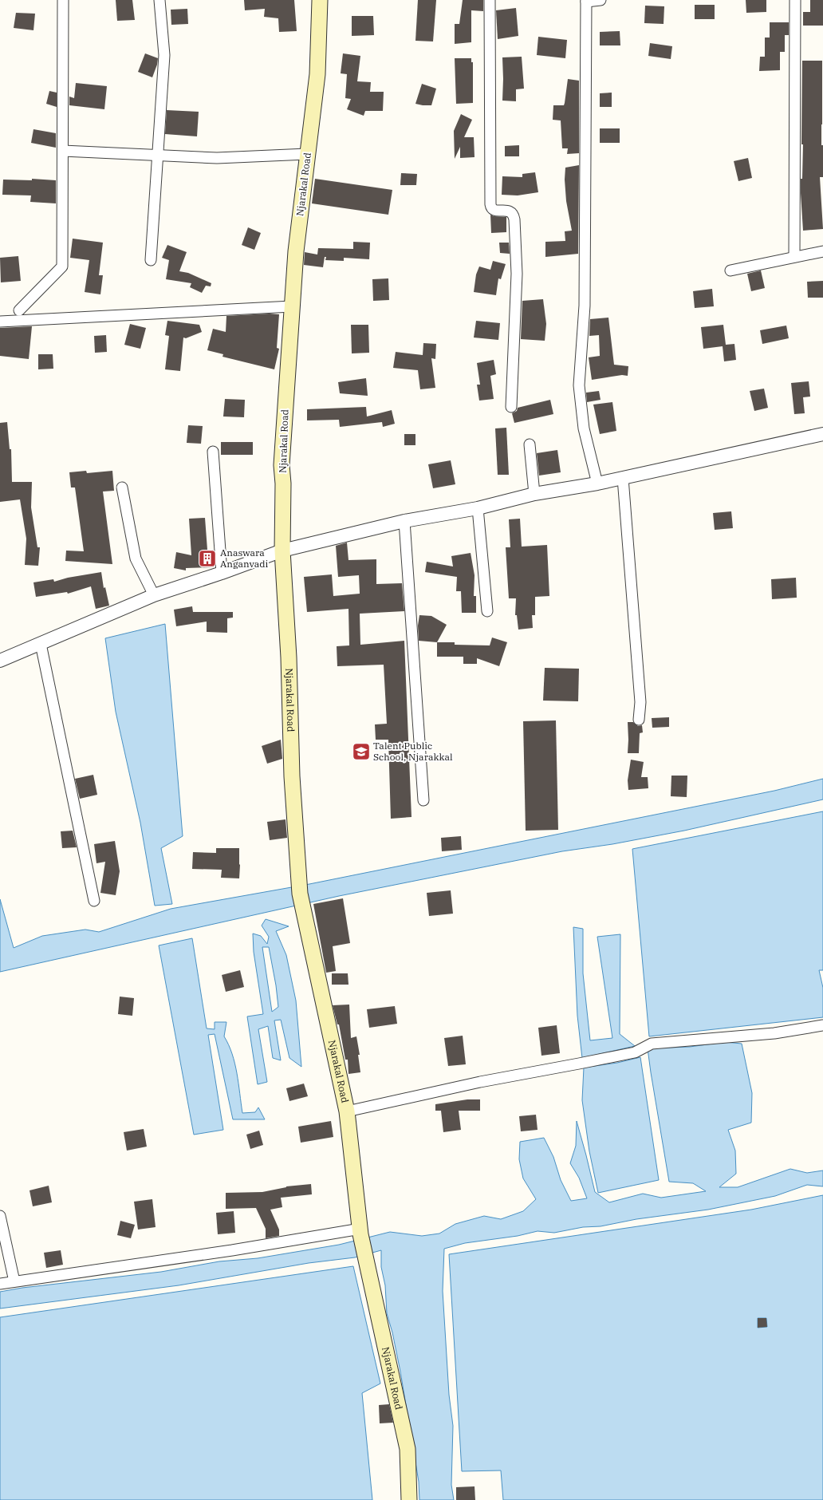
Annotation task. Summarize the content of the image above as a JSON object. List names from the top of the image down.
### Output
{
  "streets": {
    "main road": ["Njarakal Road"]
  },
  "places": {
    "building": ["Anaswara Anganvadi"],
    "school or university": ["Talent Public School, Njarakkal"]
  }
}
